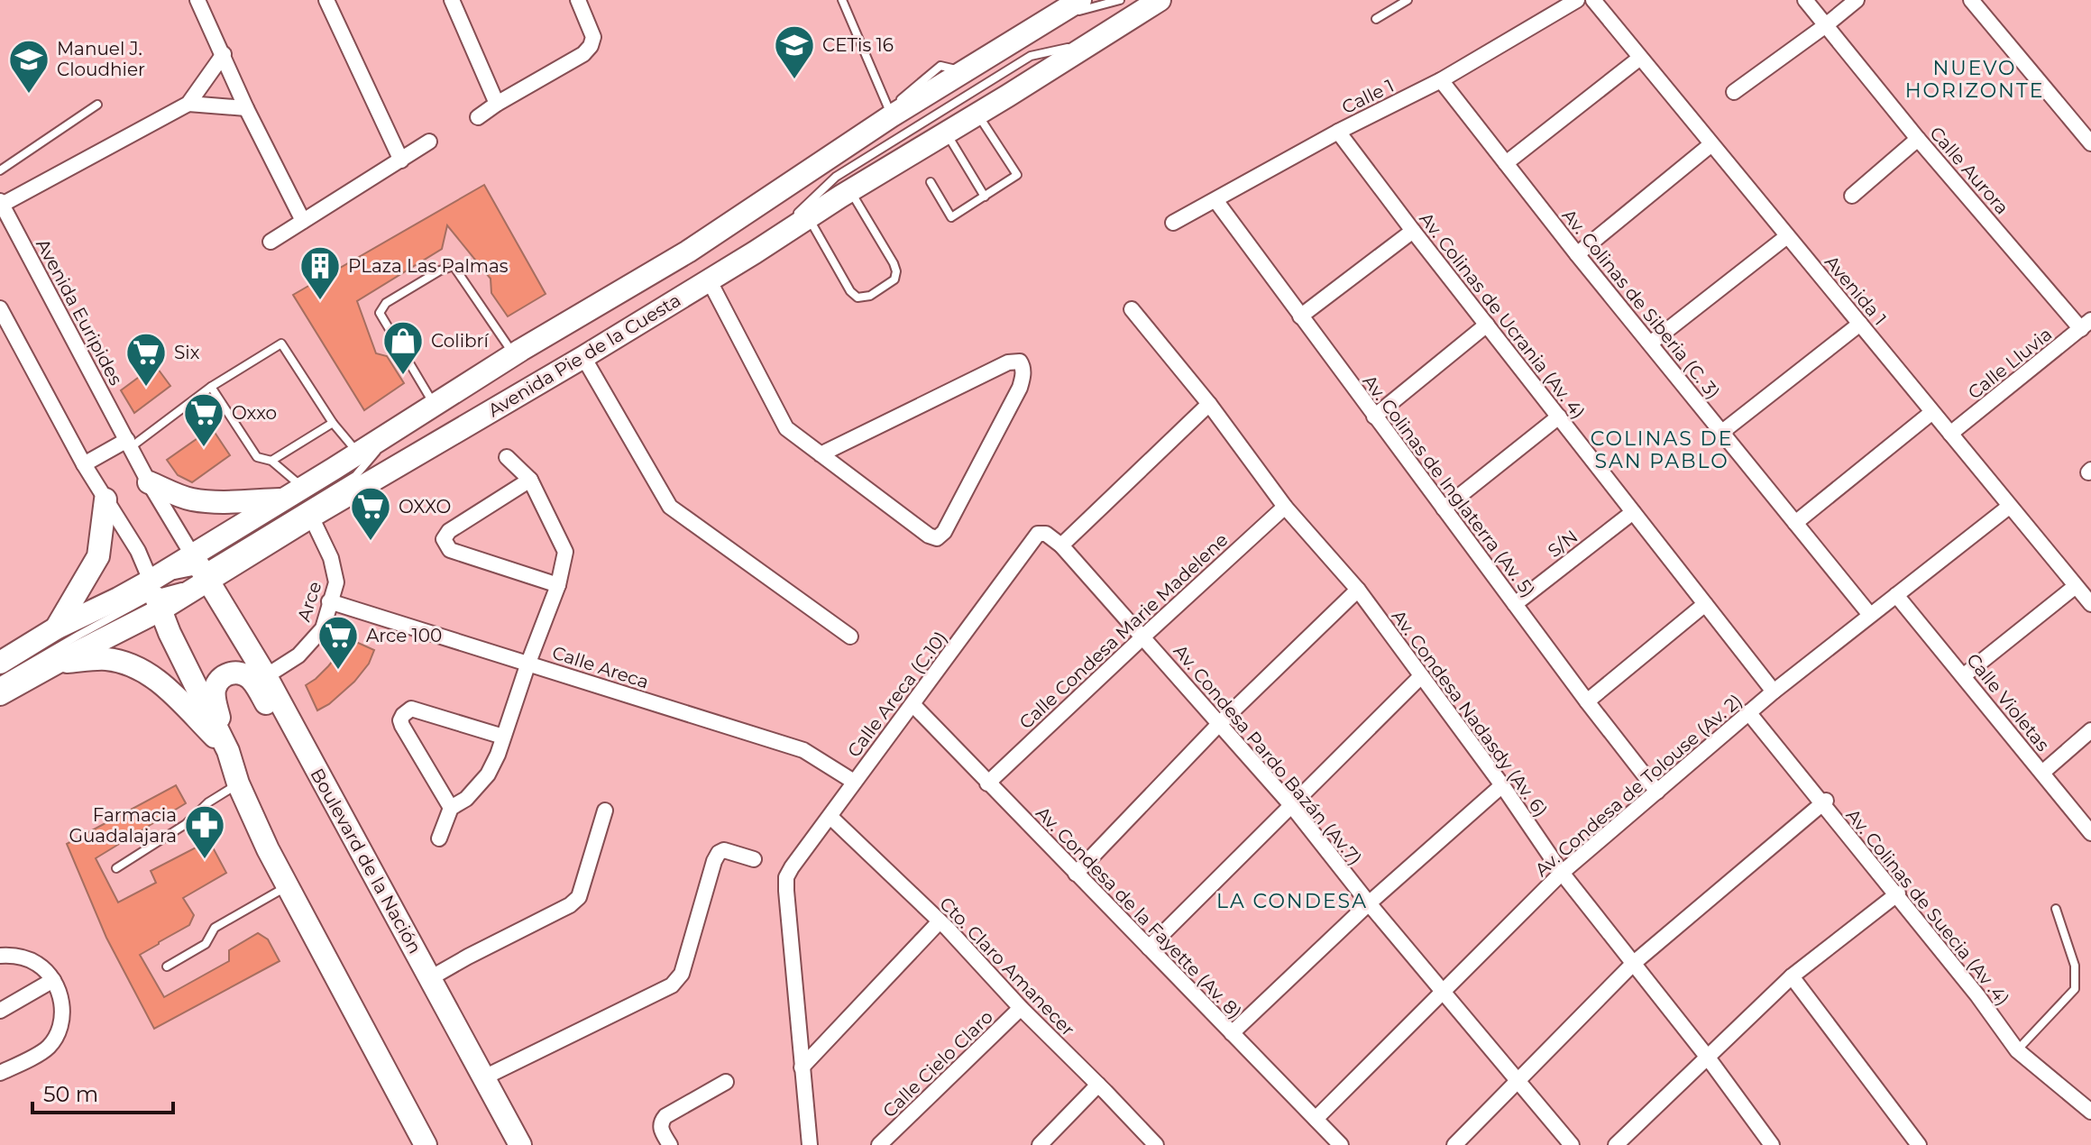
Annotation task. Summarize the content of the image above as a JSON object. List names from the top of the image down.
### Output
{
  "streets": {
    "main road": ["Avenida Pie de la Cuesta", "Boulevard de la Nación"],
    "street": [
      "Calle 1",
      "Calle Aurora",
      "Avenida 1",
      "Av. Colinas de Siberia (C. 3)",
      "Avenida Euripides",
      "Av. Colinas de Ucrania (Av. 4)",
      "Calle Lluvia",
      "Av. Colinas de Inglaterra (Av. 5)",
      "S/N",
      "Arce",
      "Calle Condesa Marie Madelene",
      "Calle Areca",
      "Calle Areca (C.10)",
      "Calle Violetas",
      "Av. Condesa Nadasdy (Av. 6)",
      "Av. Condesa Pardo Bazán (Av.7)",
      "Av. Condesa de Tolouse (Av. 2)",
      "Av. Colinas de Suecia (Av .4)",
      "Av. Condesa de la Fayette (Av. 8)",
      "Cto. Claro Amanecer",
      "Calle Cielo Claro"
    ]
  },
  "crossings": [
    ["Calle 1", "Av. Colinas de Siberia (C. 3)"],
    ["Calle 1", "Av. Colinas de Ucrania (Av. 4)"],
    ["Calle 1", "Av. Colinas de Inglaterra (Av. 5)"],
    ["Calle Aurora", "Calle Lluvia"],
    ["Avenida 1", "Calle Lluvia"],
    ["Avenida 1", "Av. Condesa de Tolouse (Av. 2)"],
    ["Av. Colinas de Siberia (C. 3)", "Av. Condesa de Tolouse (Av. 2)"],
    ["Avenida Euripides", "Avenida Pie de la Cuesta"],
    ["Avenida Euripides", "Boulevard de la Nación"],
    ["Av. Colinas de Ucrania (Av. 4)", "S/N"],
    ["Av. Colinas de Ucrania (Av. 4)", "Av. Condesa de Tolouse (Av. 2)"],
    ["Avenida Pie de la Cuesta", "Arce"],
    ["Avenida Pie de la Cuesta", "Boulevard de la Nación"],
    ["Av. Colinas de Inglaterra (Av. 5)", "S/N"],
    ["Av. Colinas de Inglaterra (Av. 5)", "Av. Condesa de Tolouse (Av. 2)"],
    ["Arce", "Calle Areca"],
    ["Arce", "Boulevard de la Nación"],
    ["Calle Condesa Marie Madelene", "Av. Condesa Nadasdy (Av. 6)"],
    ["Calle Condesa Marie Madelene", "Av. Condesa Pardo Bazán (Av.7)"],
    ["Calle Condesa Marie Madelene", "Av. Condesa de la Fayette (Av. 8)"],
    ["Calle Areca", "Calle Areca (C.10)"],
    ["Calle Areca (C.10)", "Av. Condesa Pardo Bazán (Av.7)"],
    ["Calle Areca (C.10)", "Av. Condesa de la Fayette (Av. 8)"],
    ["Calle Areca (C.10)", "Cto. Claro Amanecer"],
    ["Calle Violetas", "Av. Condesa de Tolouse (Av. 2)"],
    ["Av. Condesa Nadasdy (Av. 6)", "Av. Condesa de Tolouse (Av. 2)"],
    ["Av. Condesa Pardo Bazán (Av.7)", "Av. Condesa de Tolouse (Av. 2)"],
    ["Av. Condesa de Tolouse (Av. 2)", "Av. Colinas de Suecia (Av .4)"],
    ["Av. Condesa de Tolouse (Av. 2)", "Av. Condesa de la Fayette (Av. 8)"],
    ["Cto. Claro Amanecer", "Calle Cielo Claro"]
  ],
  "districts": ["NUEVO HORIZONTE", "COLINAS DE SAN PABLO", "LA CONDESA"],
  "places": {
    "school or university": ["CETis 16", "Manuel J. Cloudhier"],
    "building": ["PLaza Las Palmas"],
    "shop": ["Colibrí"],
    "supermarket": [
      "Six",
      "Oxxo",
      "OXXO",
      "Arce 100"
    ],
    "pharmacy": ["Farmacia Guadalajara"]
  },
  "scale_bar": "50 m"
}
